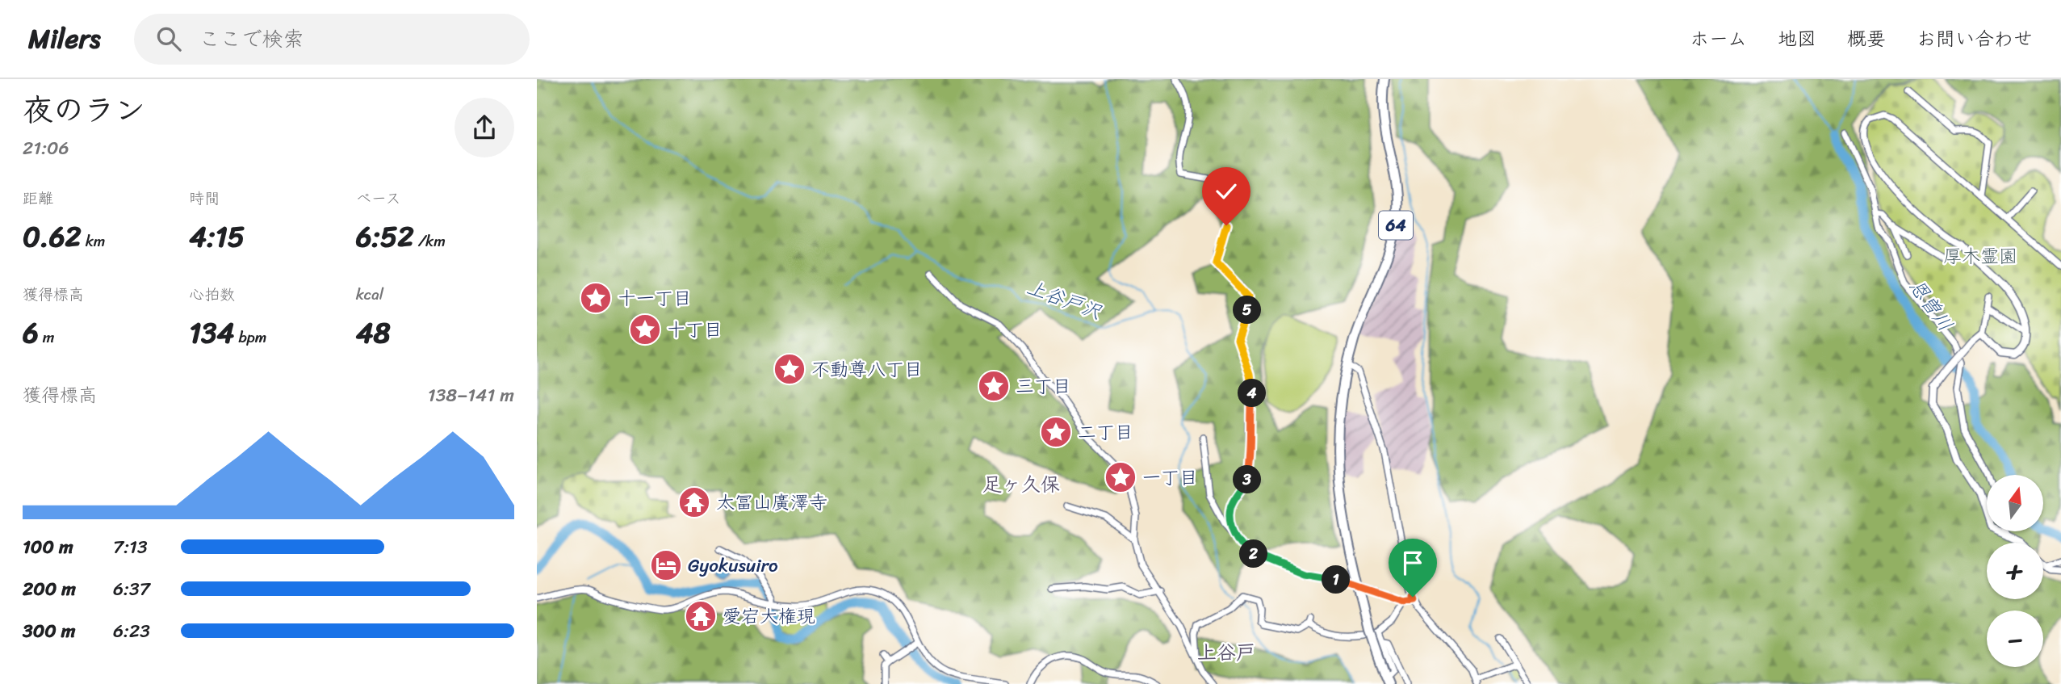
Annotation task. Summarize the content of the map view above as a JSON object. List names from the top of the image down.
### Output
{
  "streets": {
    "main road": ["64"]
  },
  "districts": ["足ヶ久保", "上谷戸"],
  "water": ["上谷戸沢", "恩曽川"],
  "parks": ["厚木霊園"],
  "places": {
    "place": [
      "十一丁目",
      "十丁目",
      "不動尊八丁目",
      "三丁目",
      "二丁目",
      "一丁目"
    ],
    "temple": ["太冨山廣澤寺", "愛宕大権現"],
    "hotel": ["Gyokusuiro"]
  },
  "north": "top",
  "page": {
    "header": "Milers",
    "search": "ここで検索",
    "nav": [
      "ホーム",
      "地図",
      "概要",
      "お問い合わせ"
    ],
    "heading": ["夜のラン", "21:06"],
    "stats": [
      ["距離", "0.62 km"],
      ["時間", "4:15"],
      ["ペース", "6:52 /km"],
      ["獲得標高", "6 m"],
      ["心拍数", "134 bpm"],
      ["kcal", "48"]
    ],
    "pins": [
      "5",
      "4",
      "3",
      "2",
      "1"
    ],
    "chart": ["獲得標高", "138–141 m"],
    "map_buttons": ["+", "−"],
    "list": [
      {
        "name": "100 m",
        "note": "7:13"
      },
      {
        "name": "200 m",
        "note": "6:37"
      },
      {
        "name": "300 m",
        "note": "6:23"
      }
    ]
  }
}
